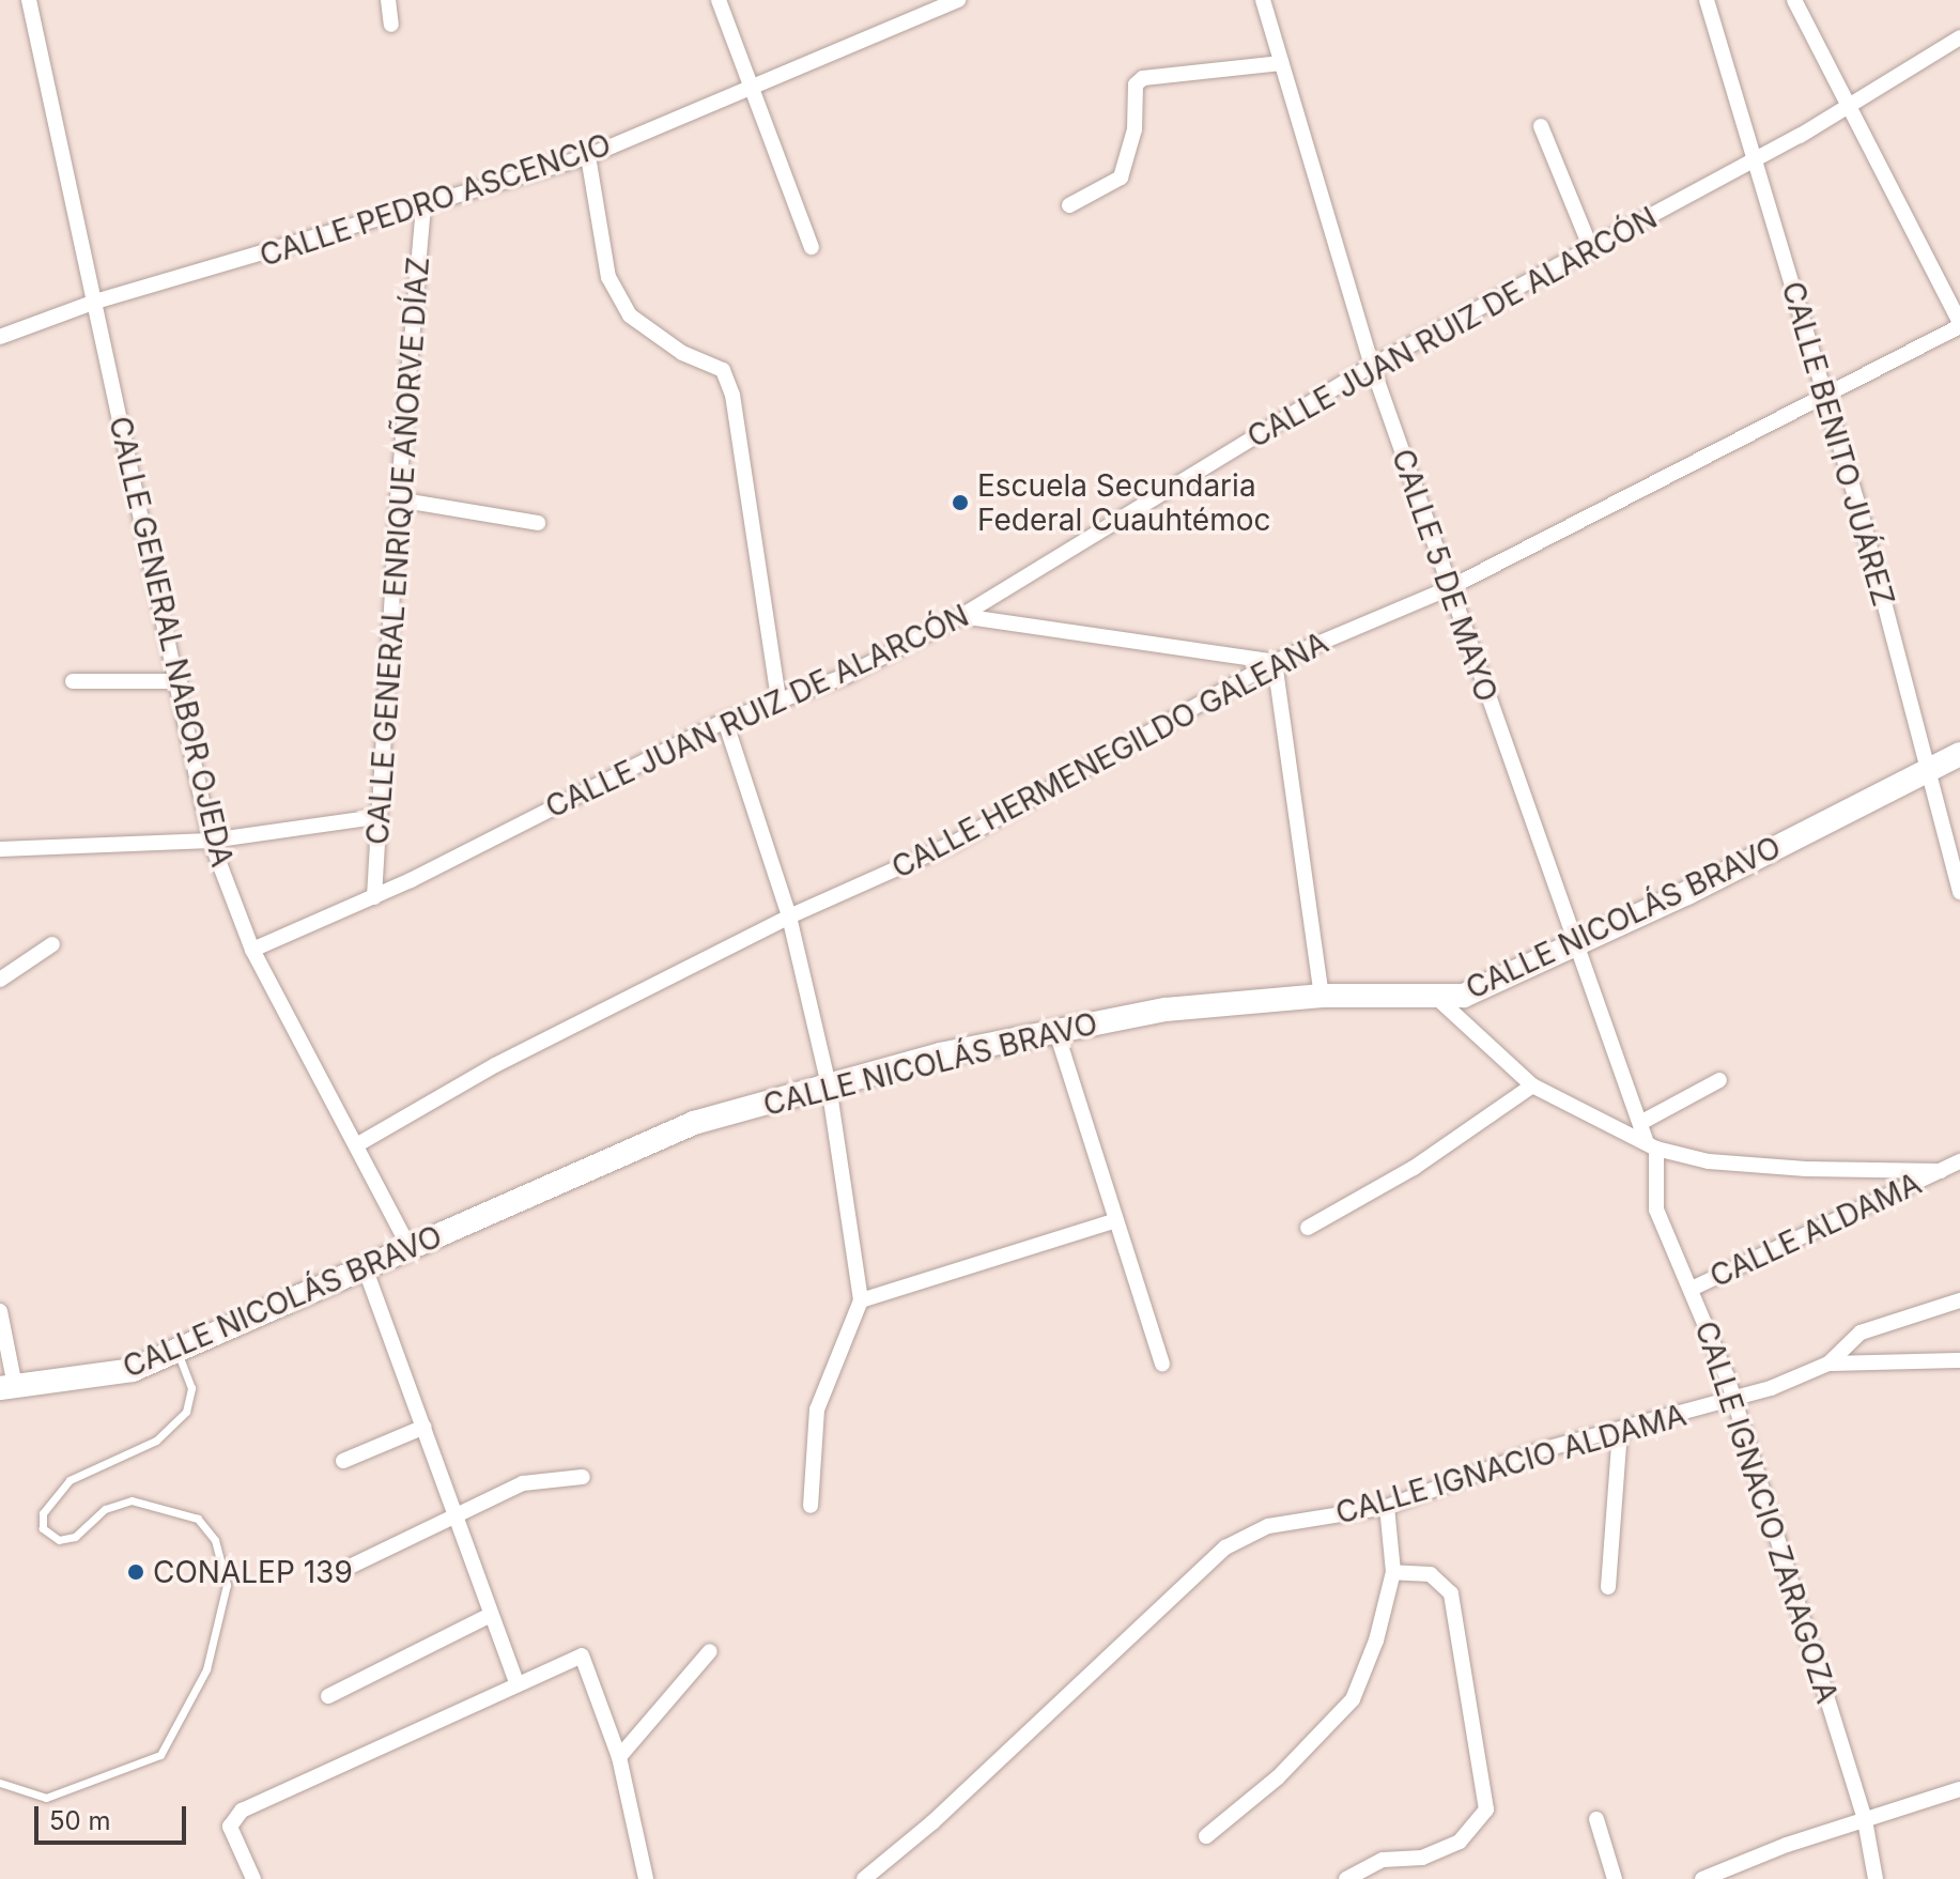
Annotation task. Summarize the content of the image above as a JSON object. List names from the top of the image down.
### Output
{
  "streets": {
    "street": [
      "CALLE PEDRO ASCENCIO",
      "CALLE JUAN RUIZ DE ALARCÓN",
      "CALLE BENITO JUÁREZ",
      "CALLE GENERAL ENRIQUE AÑORVE DÍAZ",
      "CALLE 5 DE MAYO",
      "CALLE GENERAL NABOR OJEDA",
      "CALLE HERMENEGILDO GALEANA",
      "CALLE NICOLÁS BRAVO",
      "CALLE ALDAMA",
      "CALLE IGNACIO ALDAMA",
      "CALLE IGNACIO ZARAGOZA"
    ]
  },
  "crossings": [
    ["CALLE PEDRO ASCENCIO", "CALLE GENERAL ENRIQUE AÑORVE DÍAZ"],
    ["CALLE PEDRO ASCENCIO", "CALLE GENERAL NABOR OJEDA"],
    ["CALLE JUAN RUIZ DE ALARCÓN", "CALLE BENITO JUÁREZ"],
    ["CALLE JUAN RUIZ DE ALARCÓN", "CALLE GENERAL ENRIQUE AÑORVE DÍAZ"],
    ["CALLE JUAN RUIZ DE ALARCÓN", "CALLE 5 DE MAYO"],
    ["CALLE JUAN RUIZ DE ALARCÓN", "CALLE GENERAL NABOR OJEDA"],
    ["CALLE BENITO JUÁREZ", "CALLE HERMENEGILDO GALEANA"],
    ["CALLE BENITO JUÁREZ", "CALLE NICOLÁS BRAVO"],
    ["CALLE 5 DE MAYO", "CALLE HERMENEGILDO GALEANA"],
    ["CALLE 5 DE MAYO", "CALLE NICOLÁS BRAVO"],
    ["CALLE 5 DE MAYO", "CALLE IGNACIO ZARAGOZA"],
    ["CALLE GENERAL NABOR OJEDA", "CALLE HERMENEGILDO GALEANA"],
    ["CALLE GENERAL NABOR OJEDA", "CALLE NICOLÁS BRAVO"],
    ["CALLE ALDAMA", "CALLE IGNACIO ZARAGOZA"],
    ["CALLE IGNACIO ALDAMA", "CALLE IGNACIO ZARAGOZA"]
  ],
  "places": ["Escuela Secundaria Federal Cuauhtémoc", "CONALEP 139"],
  "scale_bar": "50 m"
}
